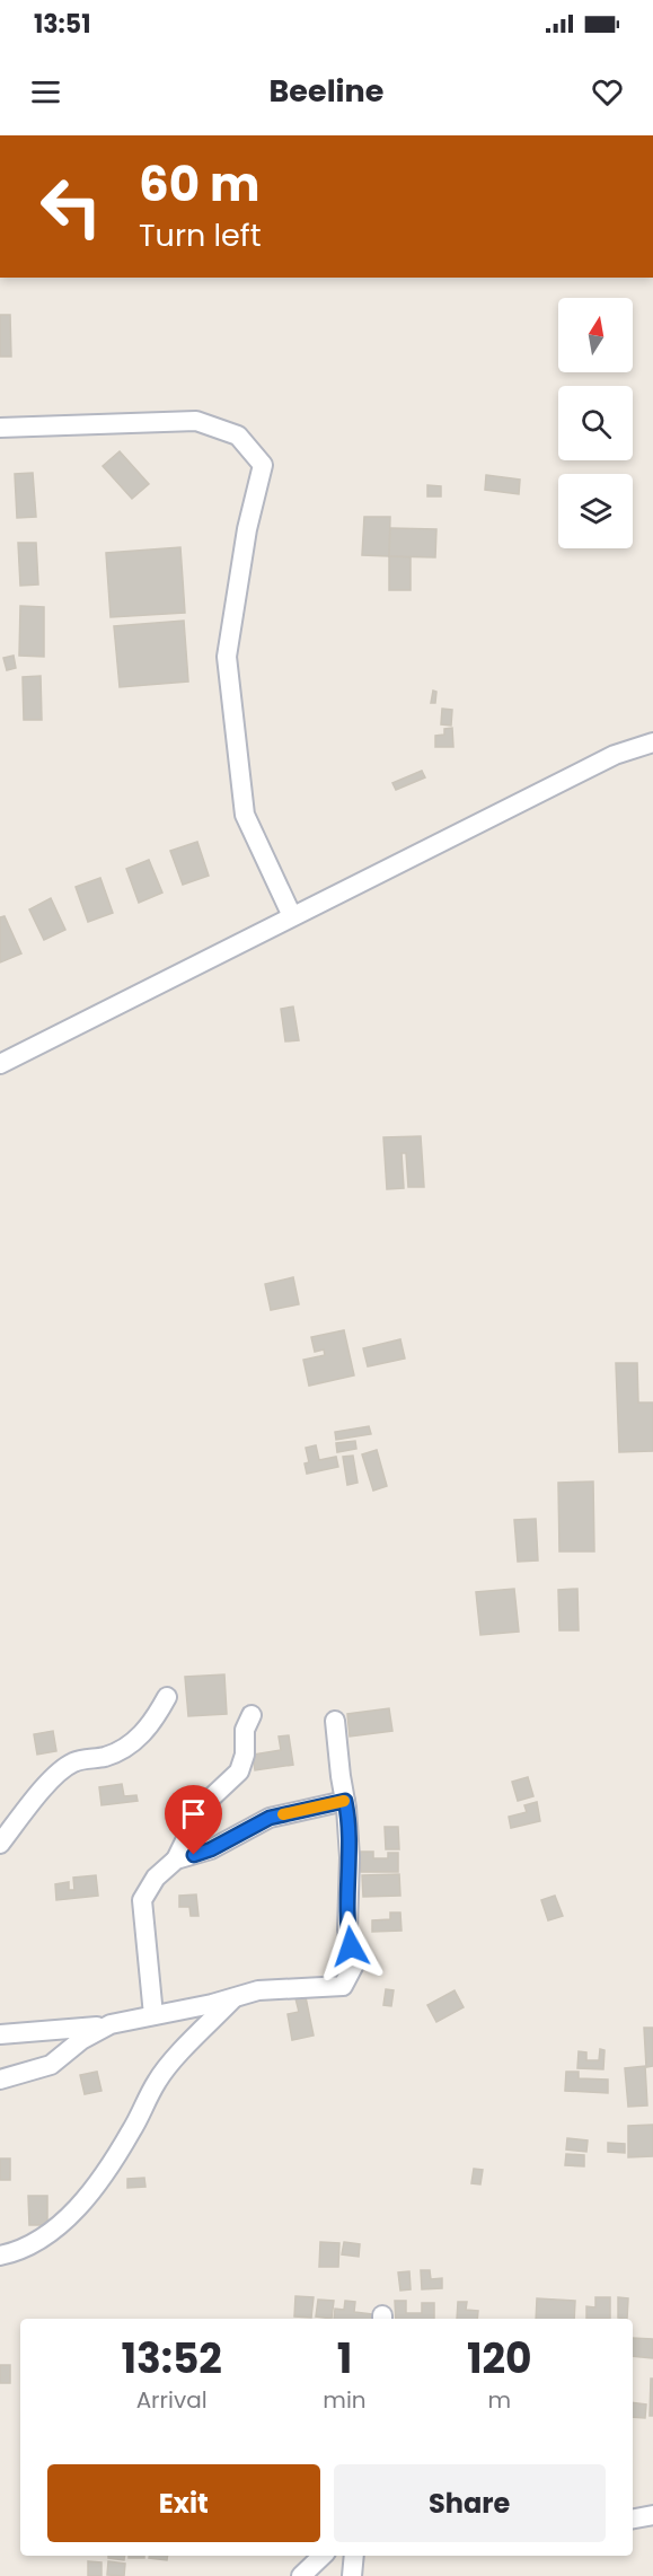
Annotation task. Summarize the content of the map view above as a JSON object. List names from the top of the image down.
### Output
{
  "north": "top",
  "page": {
    "status": "13:51",
    "header": "Beeline",
    "turn": ["60 m", "Turn left"],
    "eta": [
      "13:52",
      "Arrival",
      "1",
      "min",
      "120",
      "m"
    ],
    "buttons": ["Exit", "Share"]
  }
}
